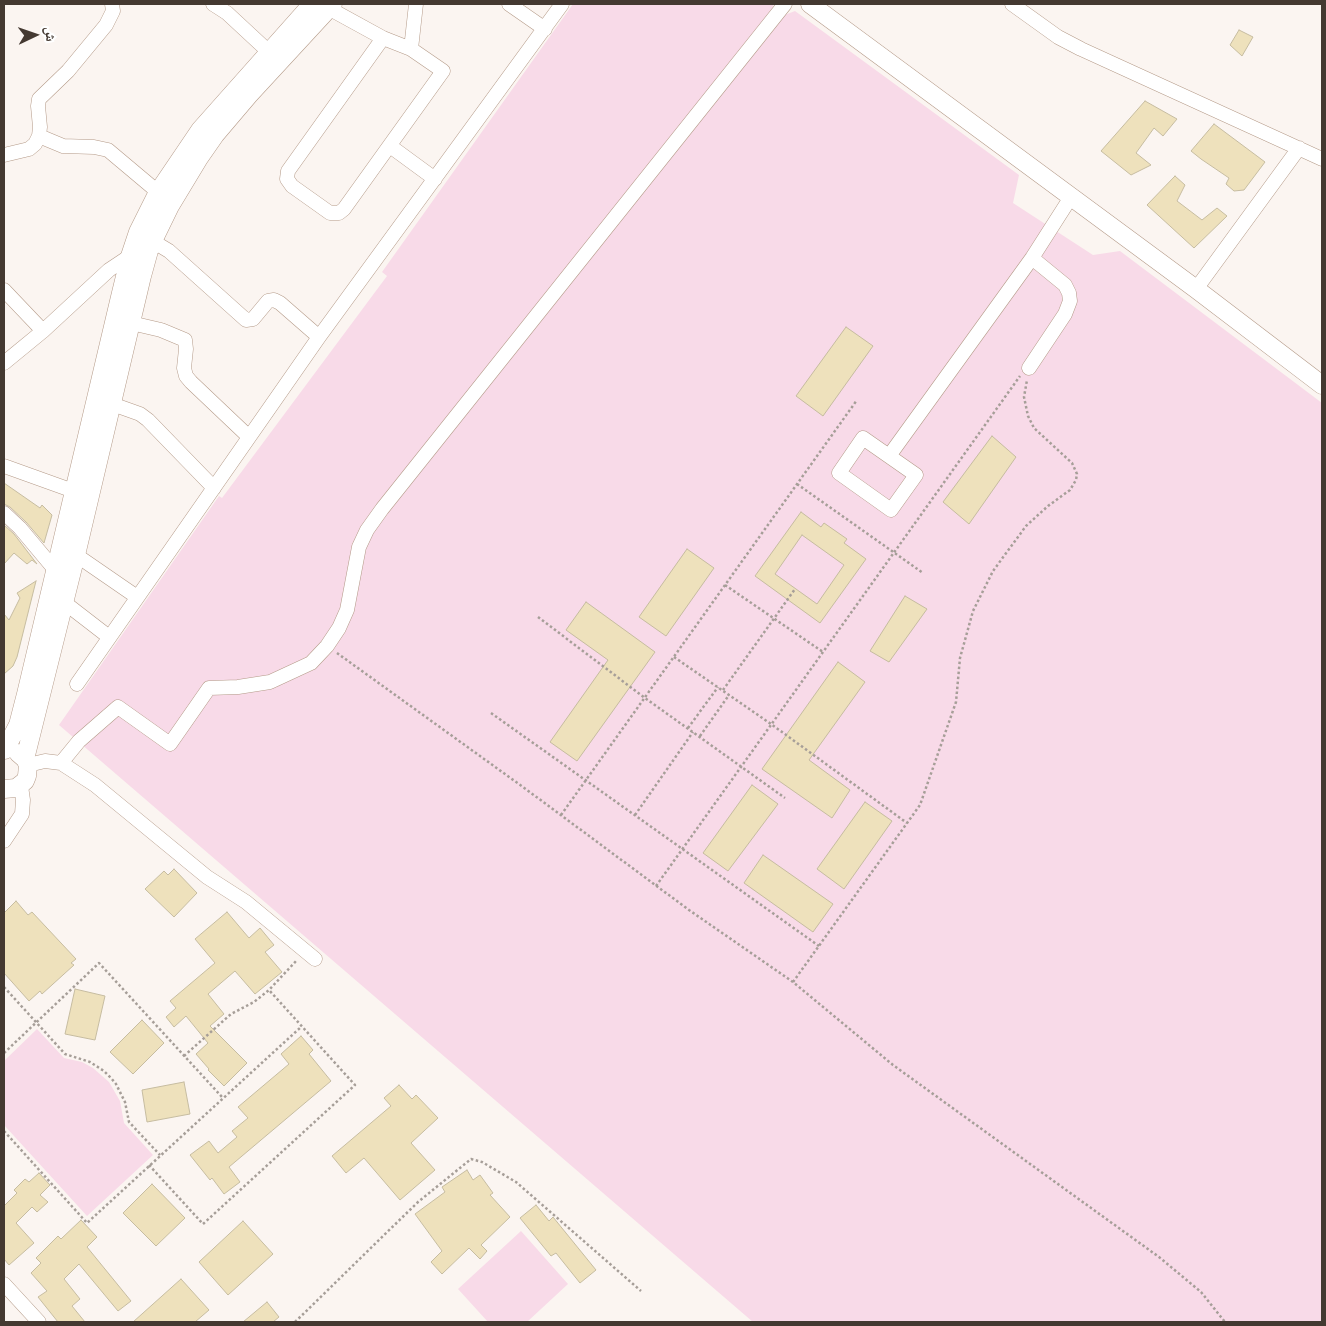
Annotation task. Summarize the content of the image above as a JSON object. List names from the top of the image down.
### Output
{
  "north": "right"
}
